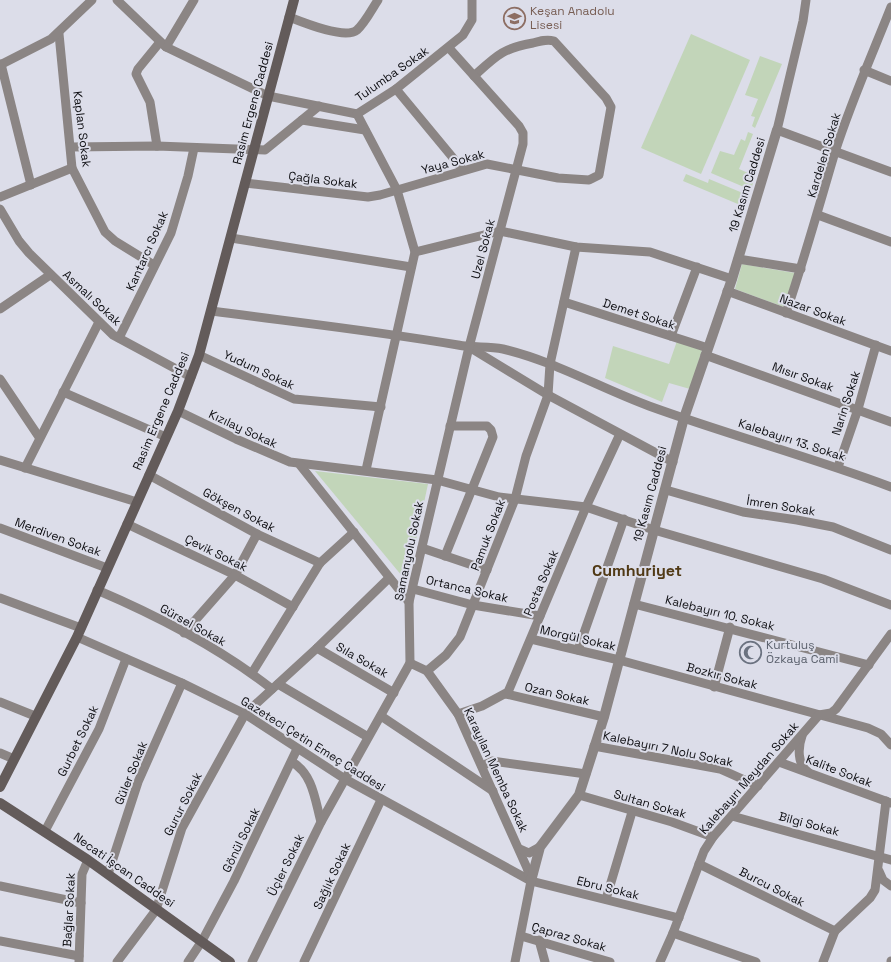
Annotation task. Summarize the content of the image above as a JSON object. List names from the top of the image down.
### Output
{
  "streets": {
    "main road": ["Rasim Ergene Caddesi", "Necati İşcan Caddesi"],
    "street": [
      "Tulumba Sokak",
      "Kaplan Sokak",
      "Kardelen Sokak",
      "Yaya Sokak",
      "Çağla Sokak",
      "19 Kasım Caddesi",
      "Uzel Sokak",
      "Kantarcı Sokak",
      "Asmalı Sokak",
      "Nazar Sokak",
      "Demet Sokak",
      "Yudum Sokak",
      "Mısır Sokak",
      "Narin Sokak",
      "Kızılay Sokak",
      "Kalebayırı 13. Sokak",
      "İmren Sokak",
      "Gökşen Sokak",
      "Pamuk Sokak",
      "Merdiven Sokak",
      "Samanyolu Sokak",
      "Çevik Sokak",
      "Posta Sokak",
      "Ortanca Sokak",
      "Kalebayırı 10. Sokak",
      "Gürsel Sokak",
      "Morgül Sokak",
      "Sıla Sokak",
      "Bozkır Sokak",
      "Ozan Sokak",
      "Gurbet Sokak",
      "Gazeteci Çetin Emeç Caddesi",
      "Kalebayırı 7 Nolu Sokak",
      "Karayılan Memba Sokak",
      "Kalite Sokak",
      "Güler Sokak",
      "Kalebayırı Meydan Sokak",
      "Gurur Sokak",
      "Sultan Sokak",
      "Bilgi Sokak",
      "Gönül Sokak",
      "Üçler Sokak",
      "Sağlık Sokak",
      "Burcu Sokak",
      "Ebru Sokak",
      "Bağlar Sokak",
      "Çapraz Sokak"
    ]
  },
  "crossings": [
    ["Tulumba Sokak", "Rasim Ergene Caddesi"],
    ["Tulumba Sokak", "Uzel Sokak"],
    ["Rasim Ergene Caddesi", "Çağla Sokak"],
    ["Rasim Ergene Caddesi", "Asmalı Sokak"],
    ["Rasim Ergene Caddesi", "Yudum Sokak"],
    ["Rasim Ergene Caddesi", "Kızılay Sokak"],
    ["Rasim Ergene Caddesi", "Gökşen Sokak"],
    ["Rasim Ergene Caddesi", "Merdiven Sokak"],
    ["Rasim Ergene Caddesi", "Çevik Sokak"],
    ["Rasim Ergene Caddesi", "Gürsel Sokak"],
    ["Rasim Ergene Caddesi", "Gazeteci Çetin Emeç Caddesi"],
    ["Kaplan Sokak", "Kantarcı Sokak"],
    ["Kardelen Sokak", "Nazar Sokak"],
    ["Yaya Sokak", "Çağla Sokak"],
    ["Yaya Sokak", "Uzel Sokak"],
    ["19 Kasım Caddesi", "Nazar Sokak"],
    ["19 Kasım Caddesi", "Demet Sokak"],
    ["19 Kasım Caddesi", "Mısır Sokak"],
    ["19 Kasım Caddesi", "Kızılay Sokak"],
    ["19 Kasım Caddesi", "Kalebayırı 13. Sokak"],
    ["19 Kasım Caddesi", "İmren Sokak"],
    ["19 Kasım Caddesi", "Kalebayırı 10. Sokak"],
    ["19 Kasım Caddesi", "Morgül Sokak"],
    ["19 Kasım Caddesi", "Bozkır Sokak"],
    ["19 Kasım Caddesi", "Ozan Sokak"],
    ["19 Kasım Caddesi", "Gazeteci Çetin Emeç Caddesi"],
    ["19 Kasım Caddesi", "Kalebayırı 7 Nolu Sokak"],
    ["19 Kasım Caddesi", "Karayılan Memba Sokak"],
    ["19 Kasım Caddesi", "Sultan Sokak"],
    ["19 Kasım Caddesi", "Ebru Sokak"],
    ["Uzel Sokak", "Kızılay Sokak"],
    ["Uzel Sokak", "Kalebayırı 13. Sokak"],
    ["Uzel Sokak", "Samanyolu Sokak"],
    ["Kantarcı Sokak", "Asmalı Sokak"],
    ["Nazar Sokak", "Narin Sokak"],
    ["Demet Sokak", "Mısır Sokak"],
    ["Demet Sokak", "Pamuk Sokak"],
    ["Mısır Sokak", "Narin Sokak"],
    ["Narin Sokak", "Kalebayırı 13. Sokak"],
    ["Kızılay Sokak", "Pamuk Sokak"],
    ["Kızılay Sokak", "Samanyolu Sokak"],
    ["Kızılay Sokak", "Posta Sokak"],
    ["Kalebayırı 13. Sokak", "Pamuk Sokak"],
    ["Pamuk Sokak", "Ortanca Sokak"],
    ["Pamuk Sokak", "Karayılan Memba Sokak"],
    ["Samanyolu Sokak", "Ortanca Sokak"],
    ["Samanyolu Sokak", "Gürsel Sokak"],
    ["Samanyolu Sokak", "Sıla Sokak"],
    ["Samanyolu Sokak", "Gazeteci Çetin Emeç Caddesi"],
    ["Samanyolu Sokak", "Üçler Sokak"],
    ["Posta Sokak", "Ortanca Sokak"],
    ["Posta Sokak", "Morgül Sokak"],
    ["Posta Sokak", "Ozan Sokak"],
    ["Kalebayırı 10. Sokak", "Kalebayırı Meydan Sokak"],
    ["Gürsel Sokak", "Gurur Sokak"],
    ["Morgül Sokak", "Bozkır Sokak"],
    ["Sıla Sokak", "Gurur Sokak"],
    ["Bozkır Sokak", "Kalebayırı Meydan Sokak"],
    ["Gurbet Sokak", "Gazeteci Çetin Emeç Caddesi"],
    ["Gurbet Sokak", "Necati İşcan Caddesi"],
    ["Gazeteci Çetin Emeç Caddesi", "Karayılan Memba Sokak"],
    ["Gazeteci Çetin Emeç Caddesi", "Güler Sokak"],
    ["Gazeteci Çetin Emeç Caddesi", "Gurur Sokak"],
    ["Gazeteci Çetin Emeç Caddesi", "Gönül Sokak"],
    ["Gazeteci Çetin Emeç Caddesi", "Üçler Sokak"],
    ["Gazeteci Çetin Emeç Caddesi", "Sağlık Sokak"],
    ["Gazeteci Çetin Emeç Caddesi", "Ebru Sokak"],
    ["Kalebayırı 7 Nolu Sokak", "Kalebayırı Meydan Sokak"],
    ["Karayılan Memba Sokak", "Ebru Sokak"],
    ["Kalite Sokak", "Kalebayırı Meydan Sokak"],
    ["Güler Sokak", "Necati İşcan Caddesi"],
    ["Kalebayırı Meydan Sokak", "Sultan Sokak"],
    ["Kalebayırı Meydan Sokak", "Bilgi Sokak"],
    ["Kalebayırı Meydan Sokak", "Burcu Sokak"],
    ["Kalebayırı Meydan Sokak", "Ebru Sokak"],
    ["Gurur Sokak", "Necati İşcan Caddesi"],
    ["Gönül Sokak", "Necati İşcan Caddesi"],
    ["Necati İşcan Caddesi", "Bağlar Sokak"]
  ],
  "districts": ["Cumhuriyet"],
  "places": {
    "school or university": ["Keşan Anadolu Lisesi"],
    "mosque": ["Kurtuluş Özkaya Cami"]
  }
}
